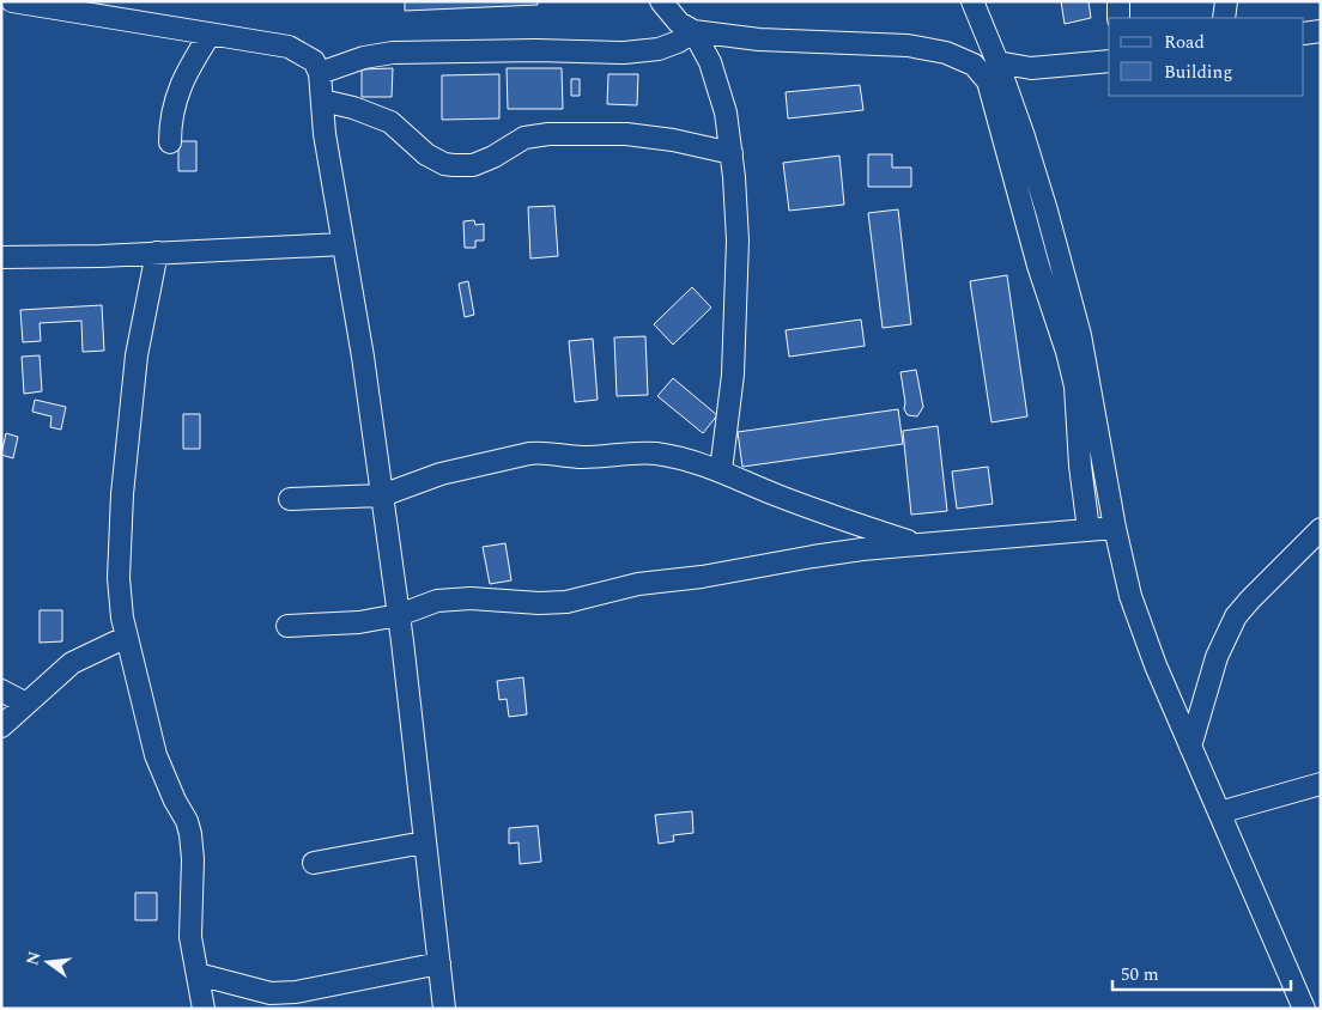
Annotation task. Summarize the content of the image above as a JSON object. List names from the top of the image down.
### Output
{
  "legend": ["Road", "Building"],
  "scale_bar": "50 m",
  "north": "left"
}
